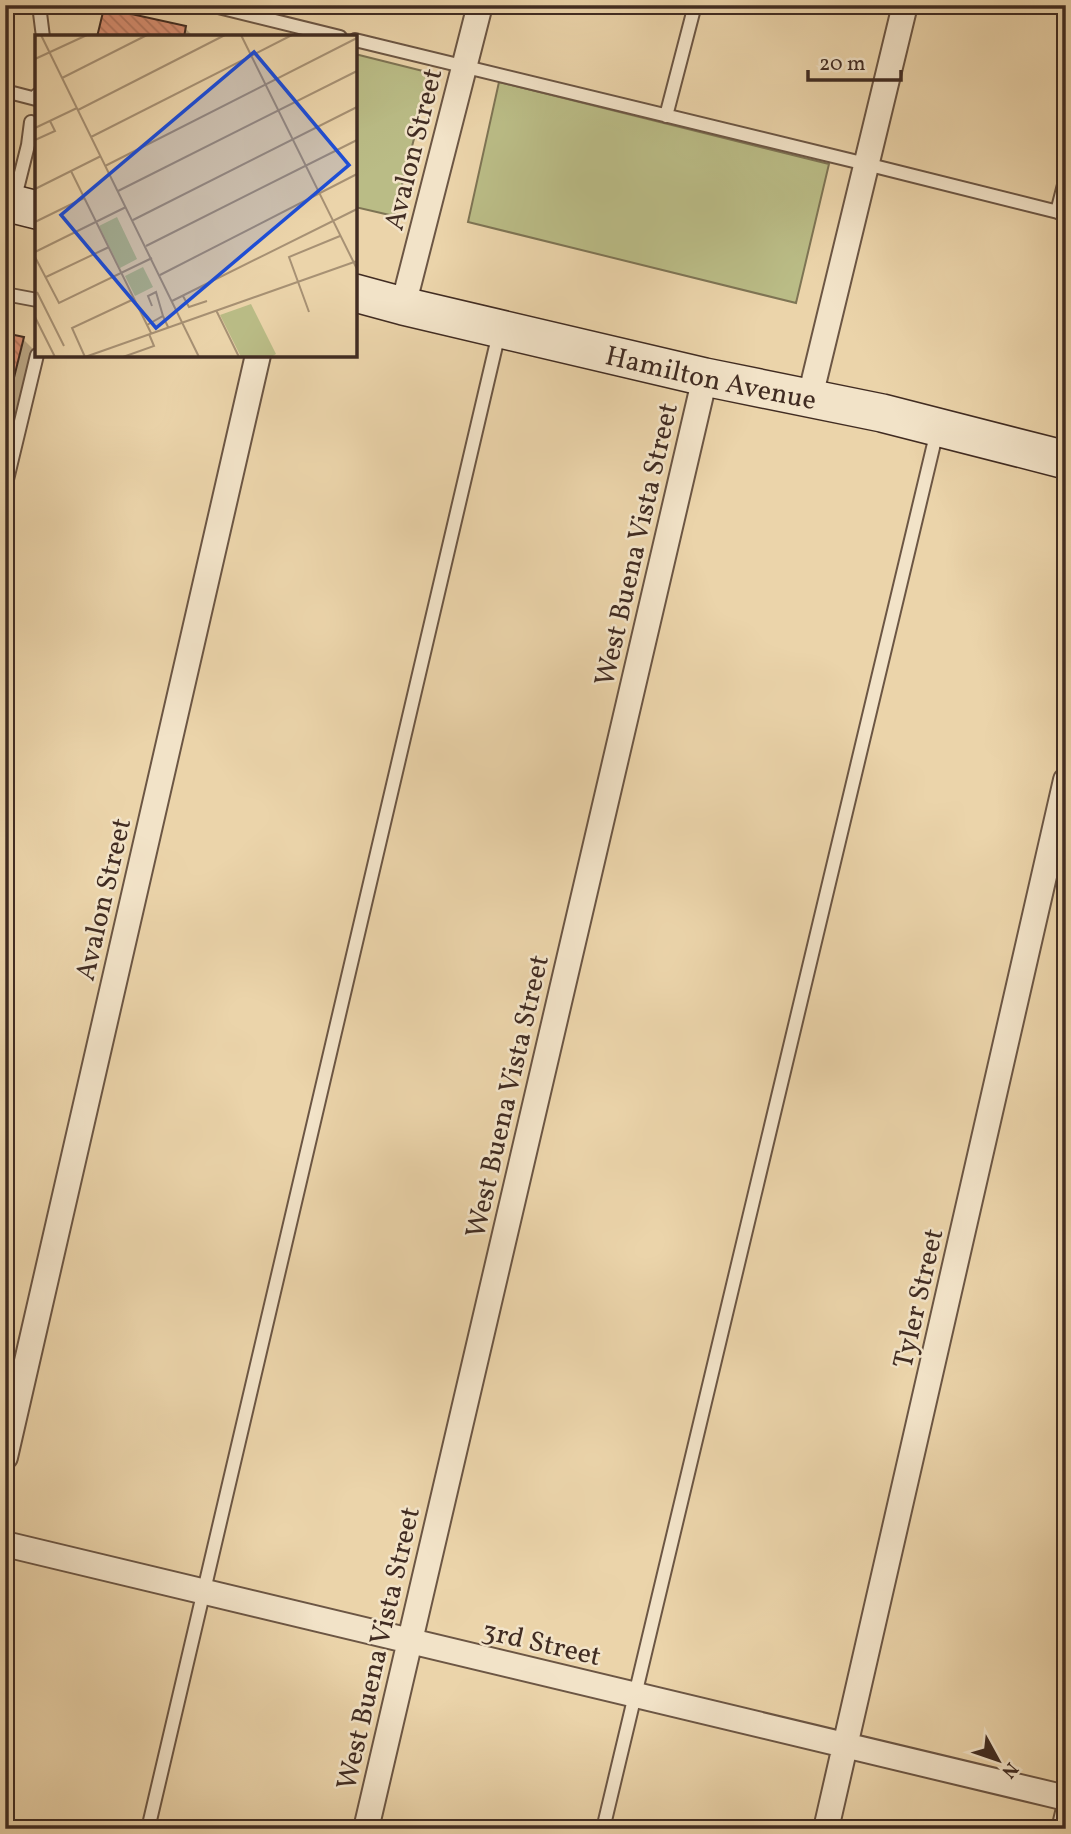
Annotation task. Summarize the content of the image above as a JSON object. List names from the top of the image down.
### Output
{
  "streets": {
    "main road": ["Hamilton Avenue"],
    "street": [
      "Avalon Street",
      "West Buena Vista Street",
      "Tyler Street",
      "3rd Street"
    ]
  },
  "crossings": [
    ["Avalon Street", "Hamilton Avenue"],
    ["Hamilton Avenue", "West Buena Vista Street"],
    ["West Buena Vista Street", "3rd Street"],
    ["Tyler Street", "3rd Street"]
  ],
  "scale_bar": "20 m",
  "north": "bottom right"
}
